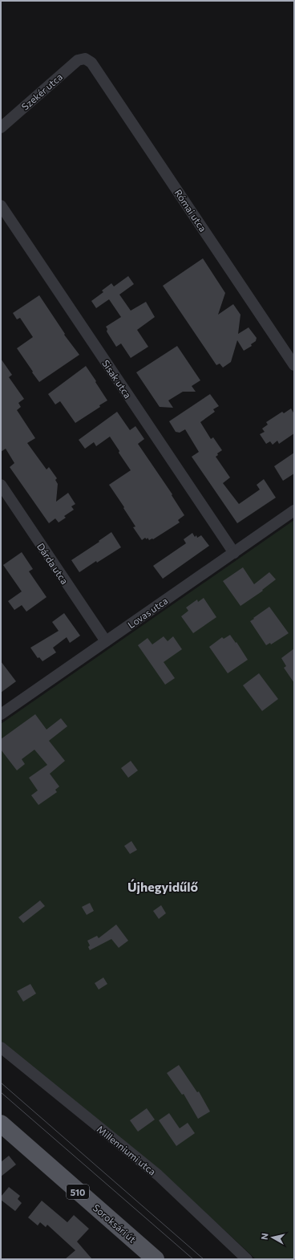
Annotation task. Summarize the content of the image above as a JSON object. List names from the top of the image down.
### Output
{
  "streets": {
    "main road": ["510", "Soroksári út"],
    "street": [
      "Szekér utca",
      "Római utca",
      "Sisak utca",
      "Dárda utca",
      "Lovas utca",
      "Millenniumi utca"
    ]
  },
  "crossings": [
    ["Szekér utca", "Római utca"],
    ["Sisak utca", "Lovas utca"],
    ["Dárda utca", "Lovas utca"]
  ],
  "districts": ["Újhegyidűlő"],
  "north": "left"
}
